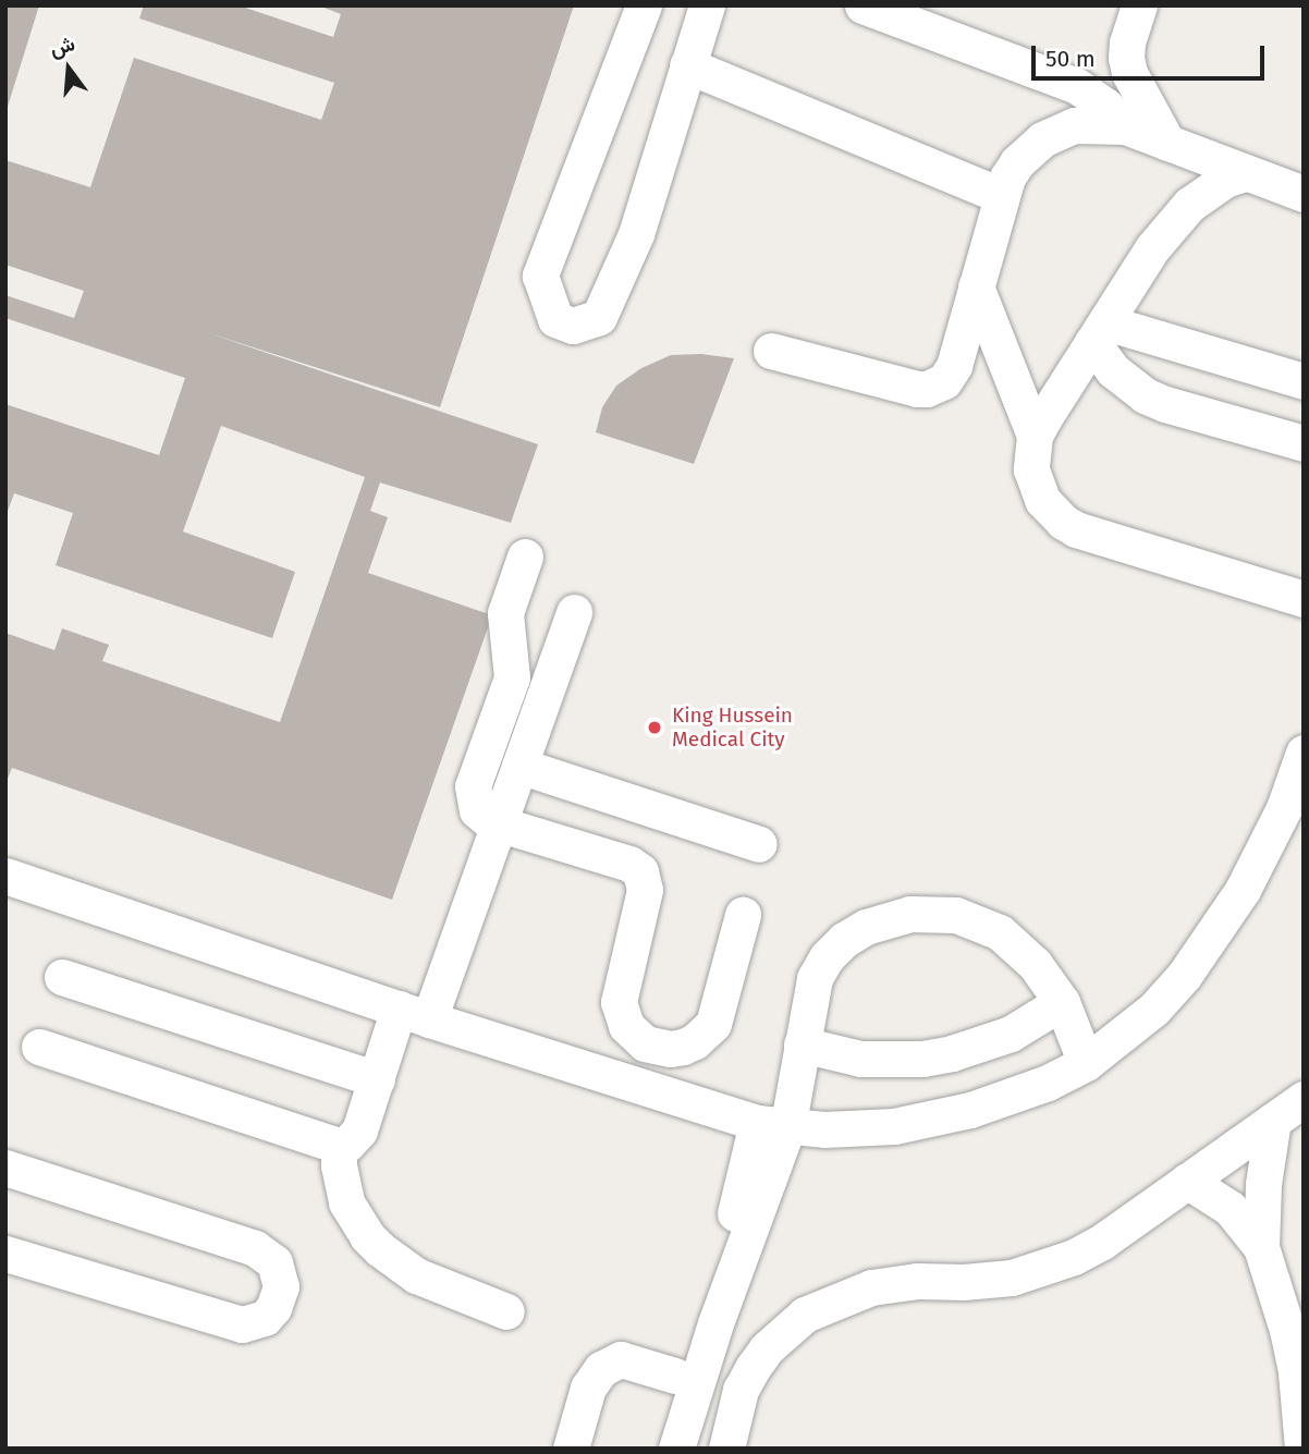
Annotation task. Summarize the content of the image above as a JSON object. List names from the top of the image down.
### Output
{
  "places": ["King Hussein Medical City"],
  "scale_bar": "50 m",
  "north": "top"
}
